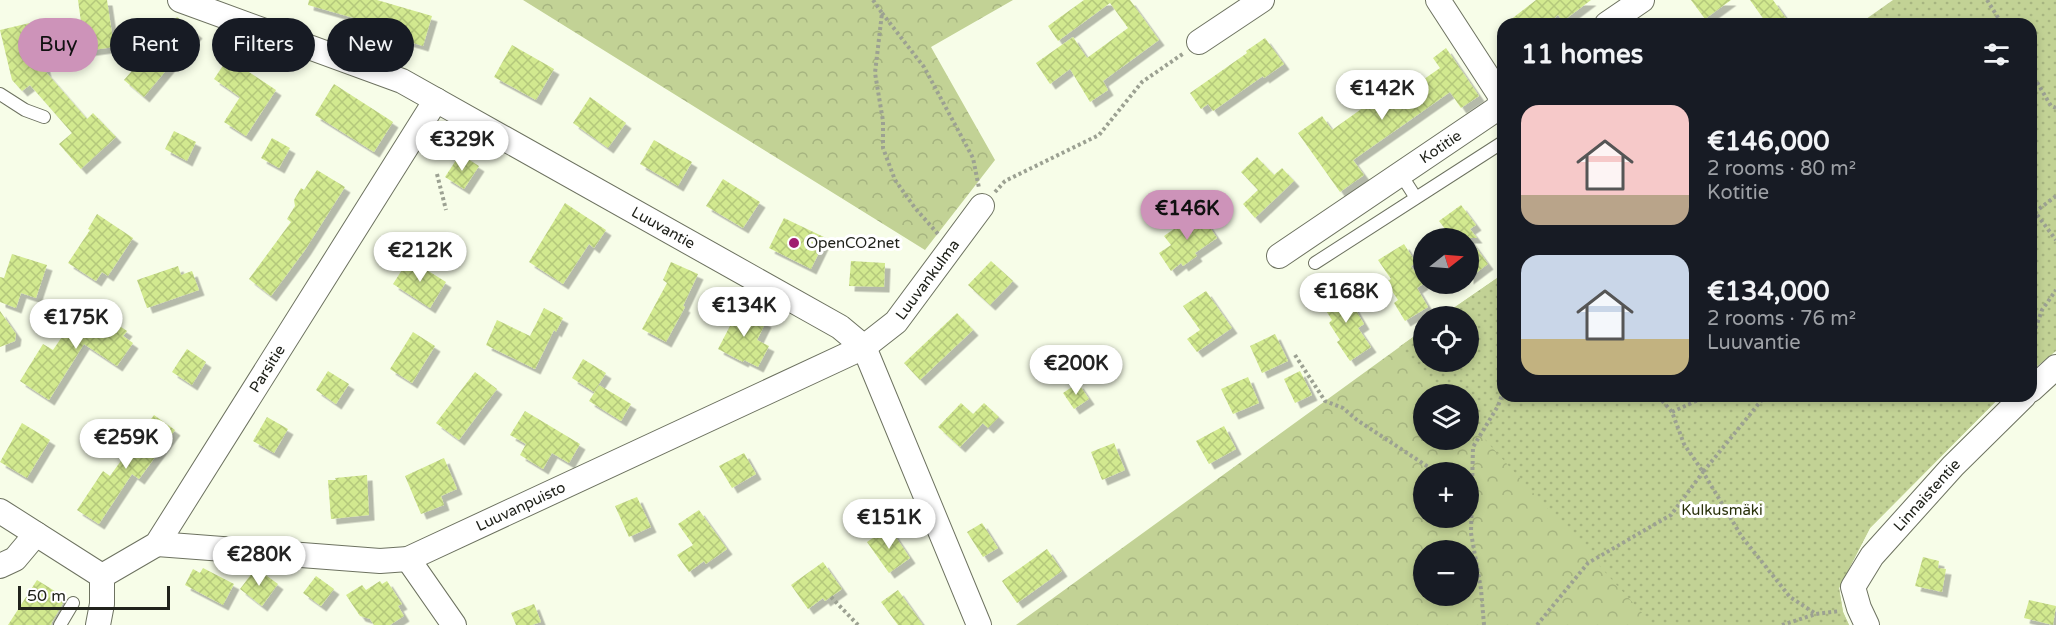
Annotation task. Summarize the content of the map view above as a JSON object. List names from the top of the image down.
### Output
{
  "streets": {
    "street": [
      "Kotitie",
      "Luuvantie",
      "Luuvankulma",
      "Parsitie",
      "Linnaistentie",
      "Luuvanpuisto"
    ]
  },
  "crossings": [
    ["Luuvantie", "Luuvankulma"],
    ["Luuvantie", "Parsitie"],
    ["Luuvantie", "Luuvanpuisto"],
    ["Luuvankulma", "Luuvanpuisto"],
    ["Parsitie", "Luuvanpuisto"]
  ],
  "parks": ["Kulkusmäki"],
  "places": ["OpenCO2net"],
  "scale_bar": "50 m",
  "north": "right",
  "page": {
    "chip": [
      "Buy",
      "Rent",
      "Filters",
      "New"
    ],
    "heading": "11 homes",
    "price": [
      "€142K",
      "€329K",
      "€146K",
      "€212K",
      "€168K",
      "€134K",
      "€175K",
      "€200K",
      "€259K",
      "€151K",
      "€280K"
    ],
    "list": [
      {
        "name": "€146,000",
        "note": "2 rooms · 80 m² · Kotitie"
      },
      {
        "name": "€134,000",
        "note": "2 rooms · 76 m² · Luuvantie"
      }
    ],
    "map_buttons": ["+", "−"],
    "scale": "50 m"
  }
}
